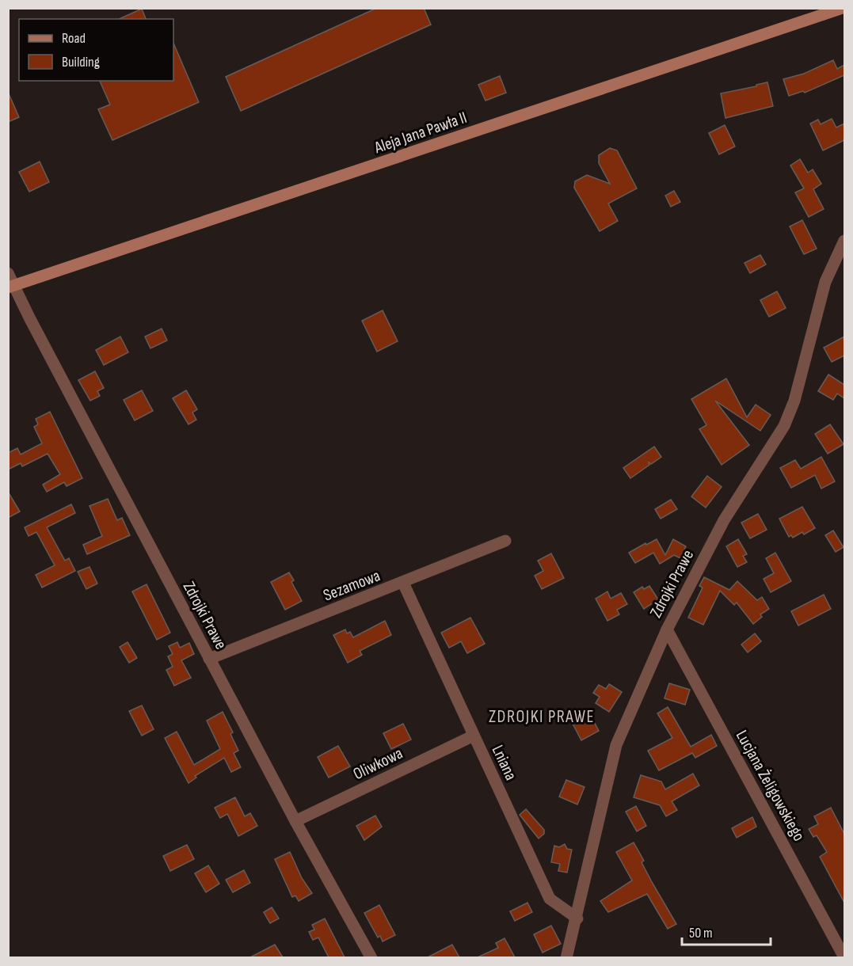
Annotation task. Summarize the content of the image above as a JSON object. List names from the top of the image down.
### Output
{
  "streets": {
    "main road": ["Aleja Jana Pawła II"],
    "street": [
      "Zdrojki Prawe",
      "Sezamowa",
      "Lniana",
      "Oliwkowa",
      "Lucjana Żeligowskiego"
    ]
  },
  "crossings": [
    ["Aleja Jana Pawła II", "Zdrojki Prawe"],
    ["Zdrojki Prawe", "Sezamowa"],
    ["Zdrojki Prawe", "Lniana"],
    ["Zdrojki Prawe", "Oliwkowa"],
    ["Zdrojki Prawe", "Lucjana Żeligowskiego"],
    ["Sezamowa", "Lniana"],
    ["Lniana", "Oliwkowa"]
  ],
  "districts": ["ZDROJKI PRAWE"],
  "legend": ["Road", "Building"],
  "scale_bar": "50 m"
}
